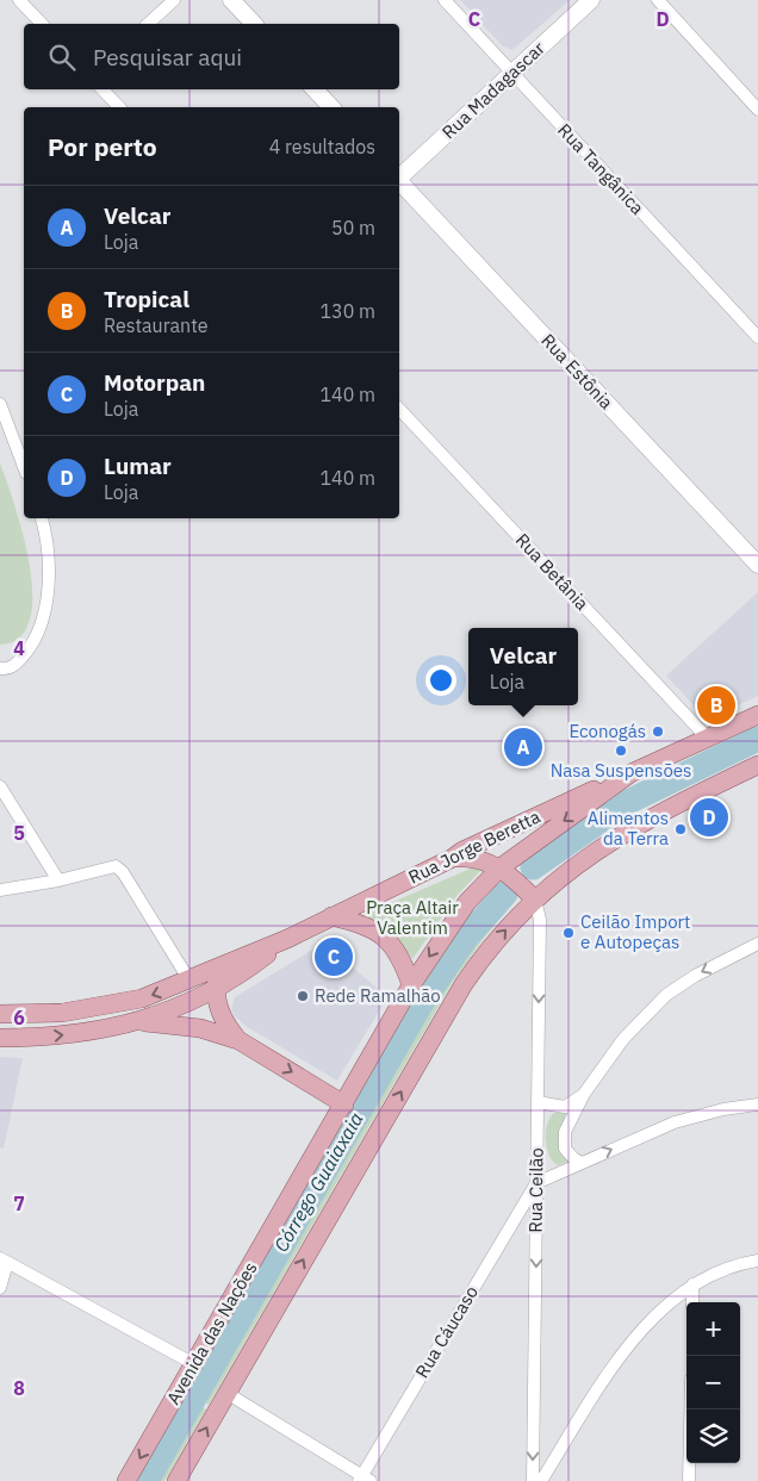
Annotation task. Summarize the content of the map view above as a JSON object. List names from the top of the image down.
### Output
{
  "streets": {
    "main road": ["Rua Jorge Beretta", "Avenida das Nações"],
    "street": [
      "Rua Madagascar",
      "Rua Tangânica",
      "Rua Estônia",
      "Rua Betânia",
      "Rua Ceilão",
      "Rua Cáucaso"
    ]
  },
  "crossings": [
    ["Rua Madagascar", "Rua Tangânica"],
    ["Rua Betânia", "Avenida das Nações"],
    ["Rua Jorge Beretta", "Avenida das Nações"],
    ["Rua Ceilão", "Rua Cáucaso"]
  ],
  "one_way": ["Rua Ceilão"],
  "water": ["Córrego Guaiaxaia"],
  "parks": ["Praça Altair Valentim"],
  "places": [
    "Econogás",
    "Nasa Suspensões",
    "Alimentos da Terra",
    "Ceilão Import e Autopeças",
    "Rede Ramalhão"
  ],
  "page": {
    "search": "Pesquisar aqui",
    "heading": ["Por perto", "4 resultados"],
    "list": [
      {
        "mark": "A",
        "name": "Velcar",
        "note": "Loja",
        "value": "50 m"
      },
      {
        "mark": "B",
        "name": "Tropical",
        "note": "Restaurante",
        "value": "130 m"
      },
      {
        "mark": "C",
        "name": "Motorpan",
        "note": "Loja",
        "value": "140 m"
      },
      {
        "mark": "D",
        "name": "Lumar",
        "note": "Loja",
        "value": "140 m"
      }
    ],
    "popup": ["Velcar", "Loja"],
    "pins": [
      "B",
      "A",
      "D",
      "C"
    ],
    "map_buttons": ["+", "−"]
  },
  "grid": {
    "columns": ["C", "D"],
    "rows": [
      "4",
      "5",
      "6",
      "7",
      "8"
    ]
  }
}
